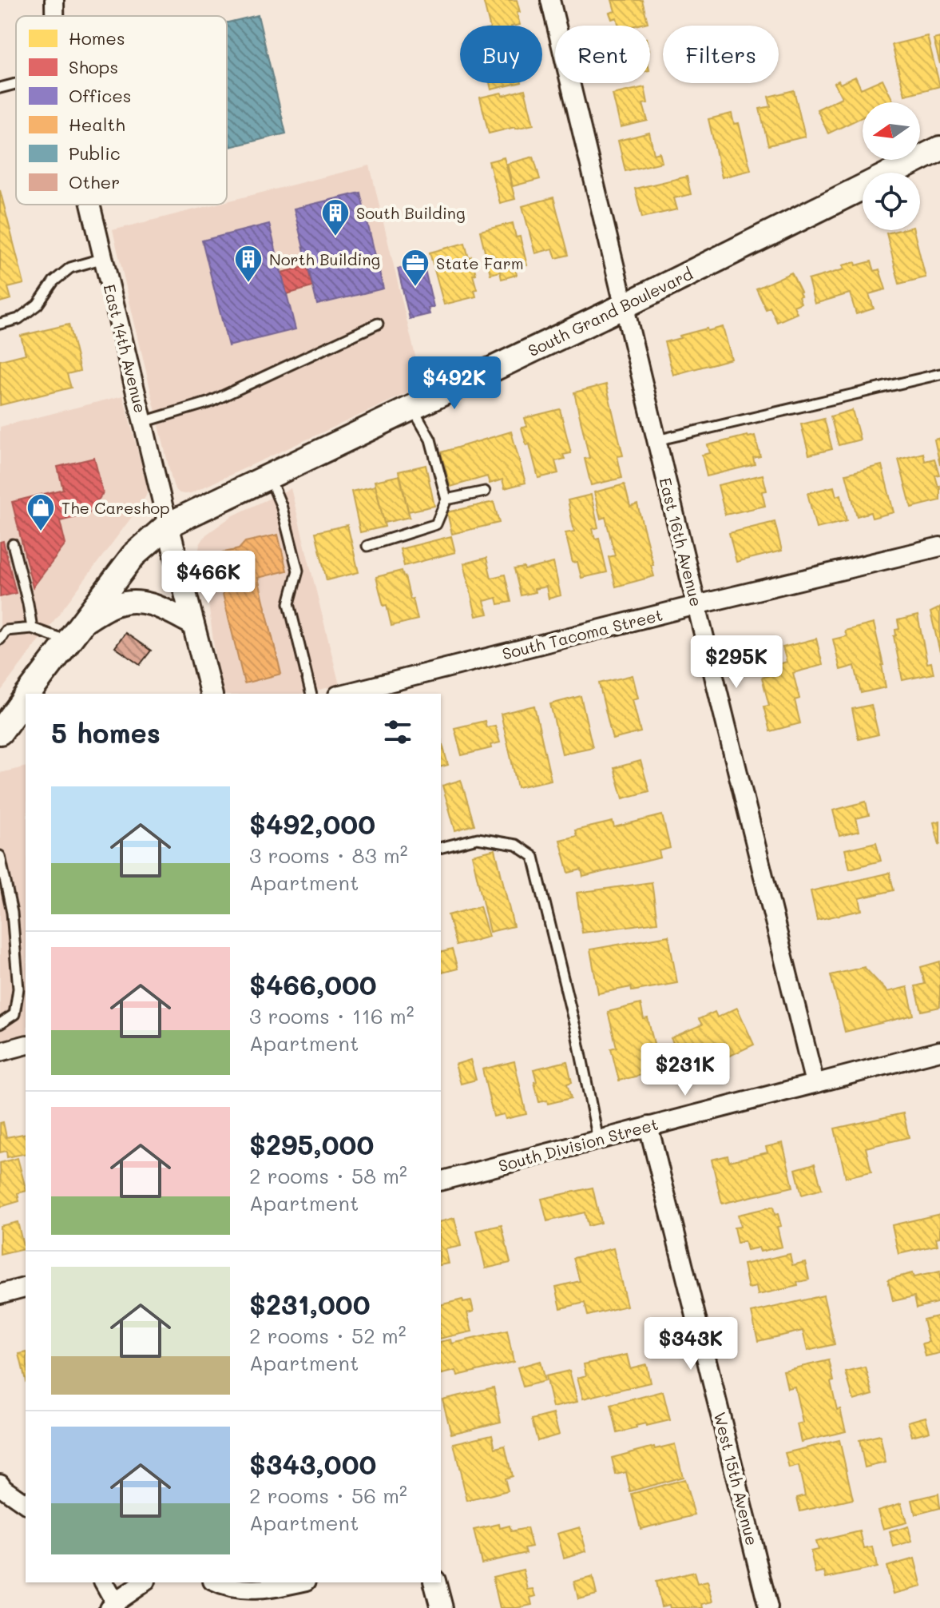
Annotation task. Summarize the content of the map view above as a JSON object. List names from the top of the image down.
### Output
{
  "streets": {
    "main road": ["South Grand Boulevard"],
    "street": [
      "East 14th Avenue",
      "East 16th Avenue",
      "South Tacoma Street",
      "South Division Street",
      "West 15th Avenue"
    ]
  },
  "crossings": [
    ["South Grand Boulevard", "East 14th Avenue"],
    ["South Grand Boulevard", "East 16th Avenue"],
    ["East 16th Avenue", "South Tacoma Street"],
    ["East 16th Avenue", "South Division Street"],
    ["South Division Street", "West 15th Avenue"]
  ],
  "places": {
    "building": ["South Building", "North Building"],
    "office": ["State Farm"],
    "shop": ["The Careshop"]
  },
  "legend": [
    "Homes",
    "Shops",
    "Offices",
    "Health",
    "Public",
    "Other"
  ],
  "north": "left",
  "page": {
    "chip": ["Buy", "Rent", "Filters"],
    "price": [
      "$492K",
      "$466K",
      "$295K",
      "$231K",
      "$343K"
    ],
    "heading": "5 homes",
    "list": [
      {
        "name": "$492,000",
        "note": "3 rooms · 83 m² · Apartment"
      },
      {
        "name": "$466,000",
        "note": "3 rooms · 116 m² · Apartment"
      },
      {
        "name": "$295,000",
        "note": "2 rooms · 58 m² · Apartment"
      },
      {
        "name": "$231,000",
        "note": "2 rooms · 52 m² · Apartment"
      },
      {
        "name": "$343,000",
        "note": "2 rooms · 56 m² · Apartment"
      }
    ]
  }
}
